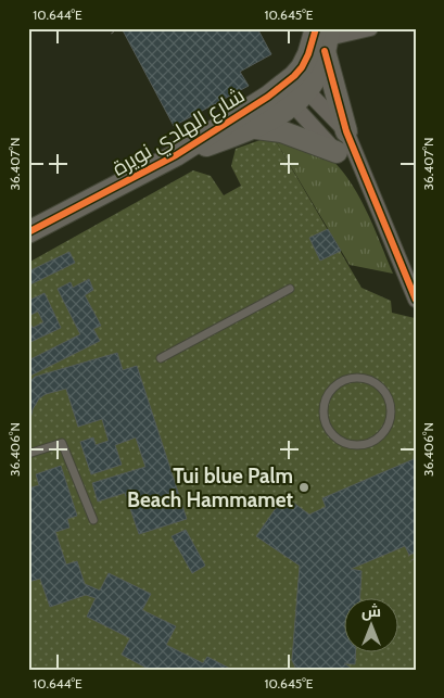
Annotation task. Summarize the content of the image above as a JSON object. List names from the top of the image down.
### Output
{
  "streets": {
    "street": ["شارع الهادي نويرة"]
  },
  "places": ["Tui blue Palm Beach Hammamet"],
  "north": "top",
  "coordinates": [
    "10.644°E",
    "10.645°E",
    "36.407°N",
    "36.406°N"
  ]
}
